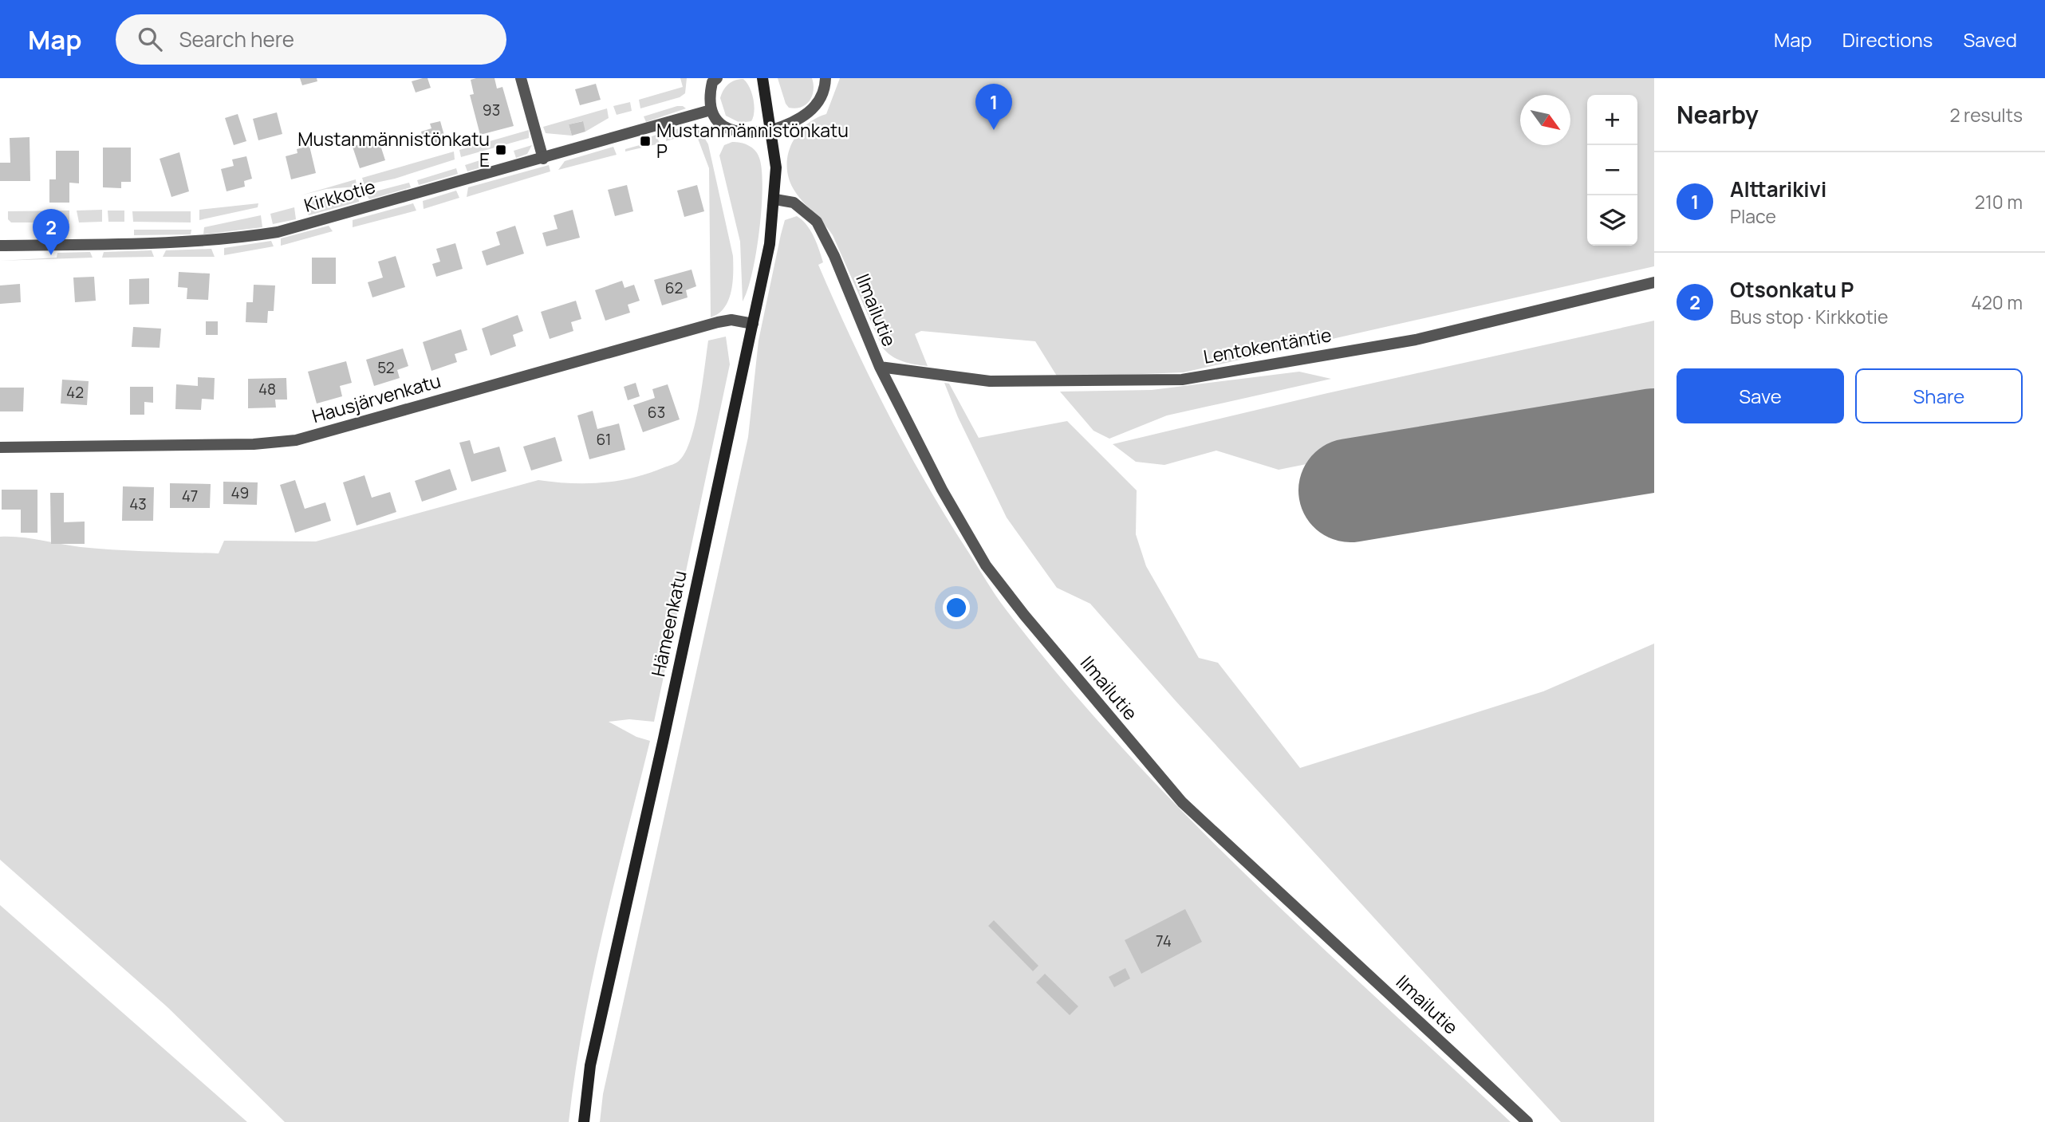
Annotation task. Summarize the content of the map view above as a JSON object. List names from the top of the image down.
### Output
{
  "streets": {
    "main road": ["Hämeenkatu"],
    "street": [
      "Kirkkotie",
      "Ilmailutie",
      "Lentokentäntie",
      "Hausjärvenkatu"
    ]
  },
  "crossings": [
    ["Ilmailutie", "Lentokentäntie"],
    ["Ilmailutie", "Hämeenkatu"],
    ["Hausjärvenkatu", "Hämeenkatu"]
  ],
  "places": {
    "transit": ["Mustanmännistönkatu P", "Mustanmännistönkatu E"]
  },
  "house_numbers": [
    "93",
    "62",
    "52",
    "48",
    "42",
    "63",
    "61",
    "49",
    "47",
    "43",
    "74"
  ],
  "north": "bottom right",
  "page": {
    "header": "Map",
    "search": "Search here",
    "nav": ["Map", "Directions", "Saved"],
    "heading": ["Nearby", "2 results"],
    "pins": ["1", "2"],
    "map_buttons": ["+", "−"],
    "list": [
      {
        "mark": "1",
        "name": "Alttarikivi",
        "note": "Place",
        "value": "210 m"
      },
      {
        "mark": "2",
        "name": "Otsonkatu P",
        "note": "Bus stop · Kirkkotie",
        "value": "420 m"
      }
    ],
    "buttons": ["Save", "Share"]
  }
}
